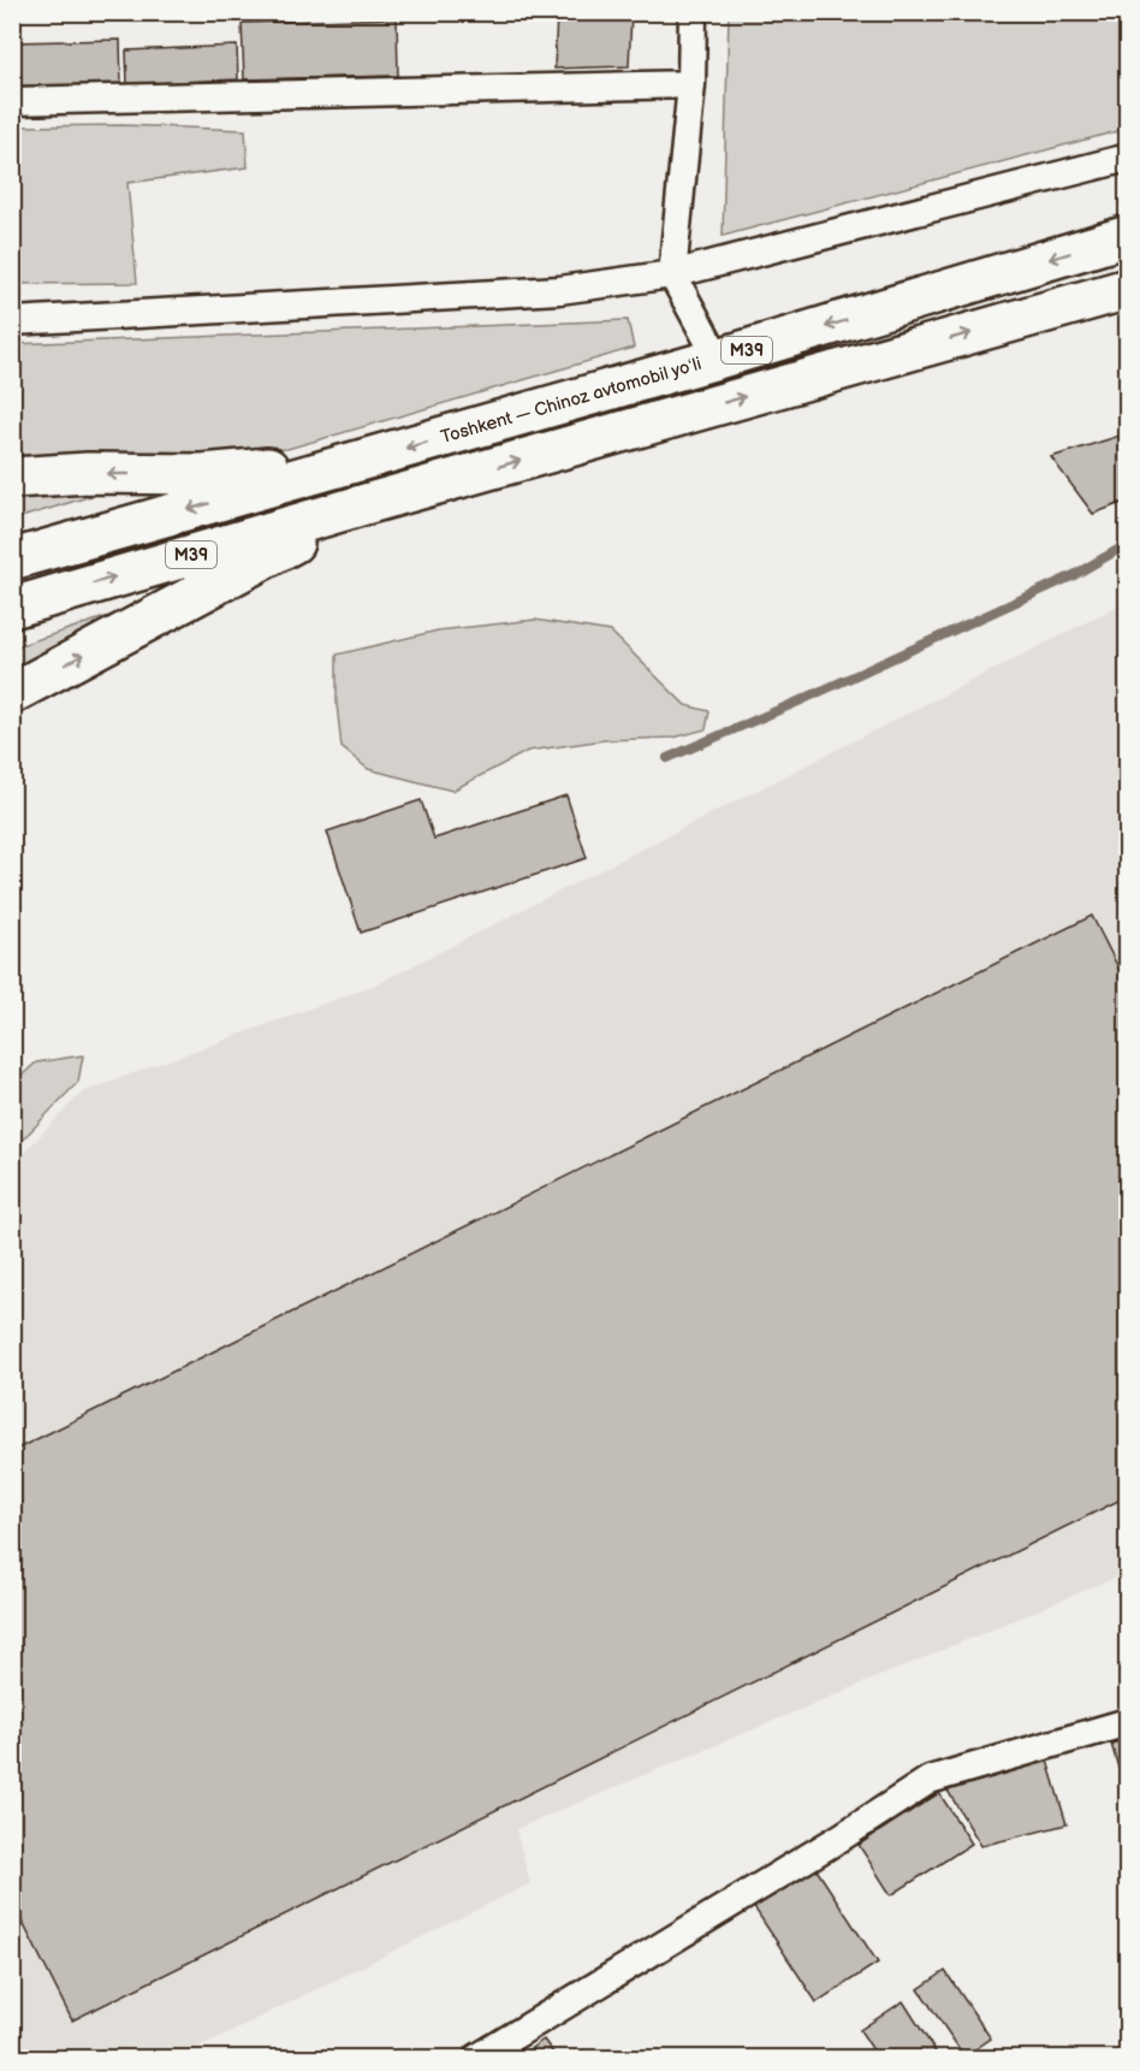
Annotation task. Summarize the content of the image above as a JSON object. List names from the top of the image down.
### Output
{
  "streets": {
    "highway": ["M39", "Toshkent — Chinoz avtomobil yoʻli"]
  }
}
